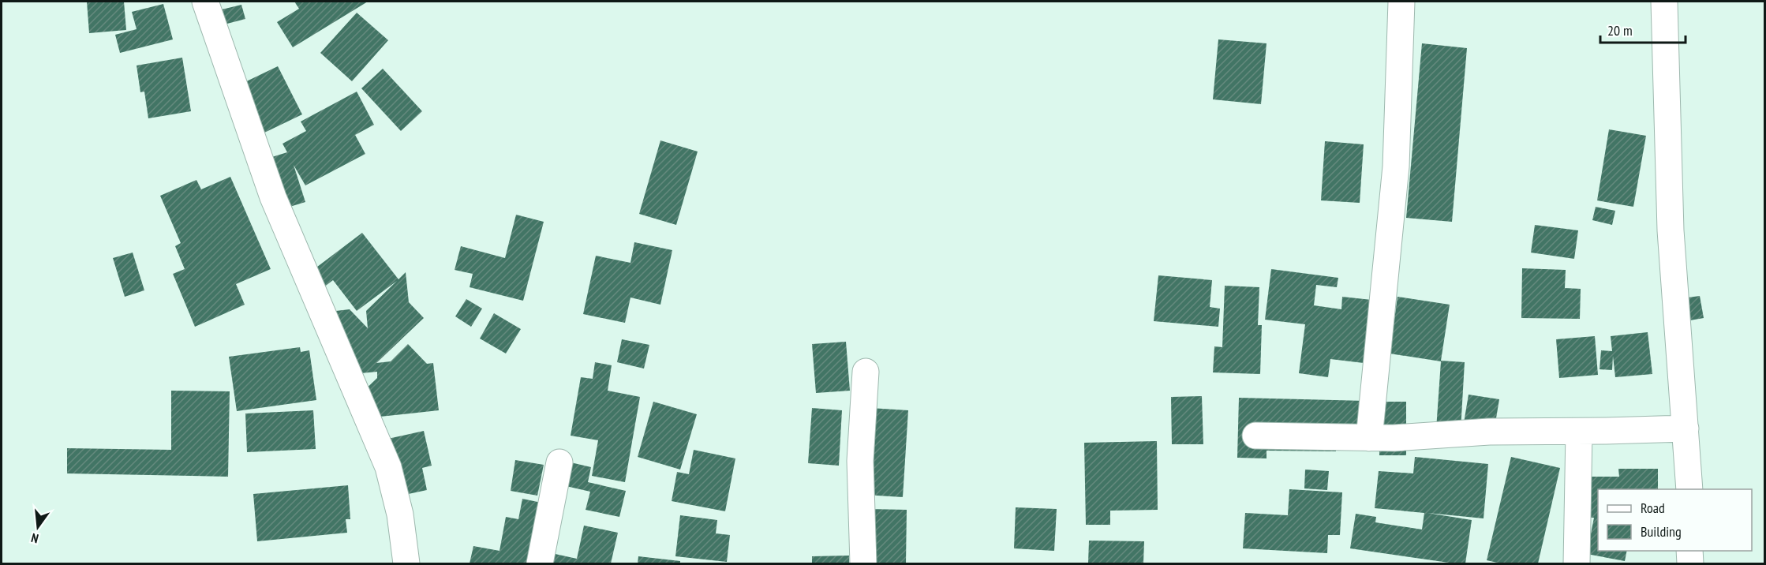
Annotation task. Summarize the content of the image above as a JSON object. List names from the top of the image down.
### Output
{
  "legend": ["Road", "Building"],
  "scale_bar": "20 m",
  "north": "bottom"
}
